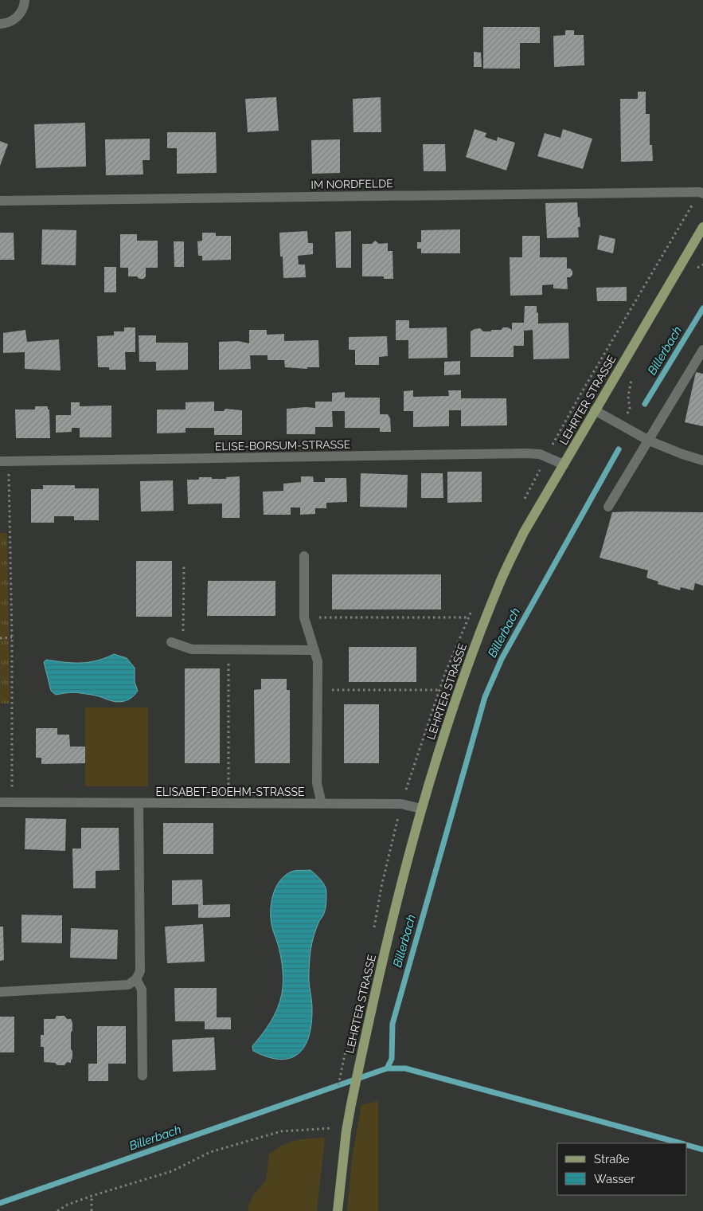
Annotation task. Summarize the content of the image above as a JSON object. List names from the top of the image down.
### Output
{
  "streets": {
    "main road": ["LEHRTER STRASSE"],
    "street": ["IM NORDFELDE", "ELISE-BORSUM-STRASSE", "ELISABET-BOEHM-STRASSE"]
  },
  "crossings": [
    ["LEHRTER STRASSE", "ELISE-BORSUM-STRASSE"],
    ["LEHRTER STRASSE", "ELISABET-BOEHM-STRASSE"]
  ],
  "water": ["Billerbach"],
  "legend": ["Straße", "Wasser"]
}
